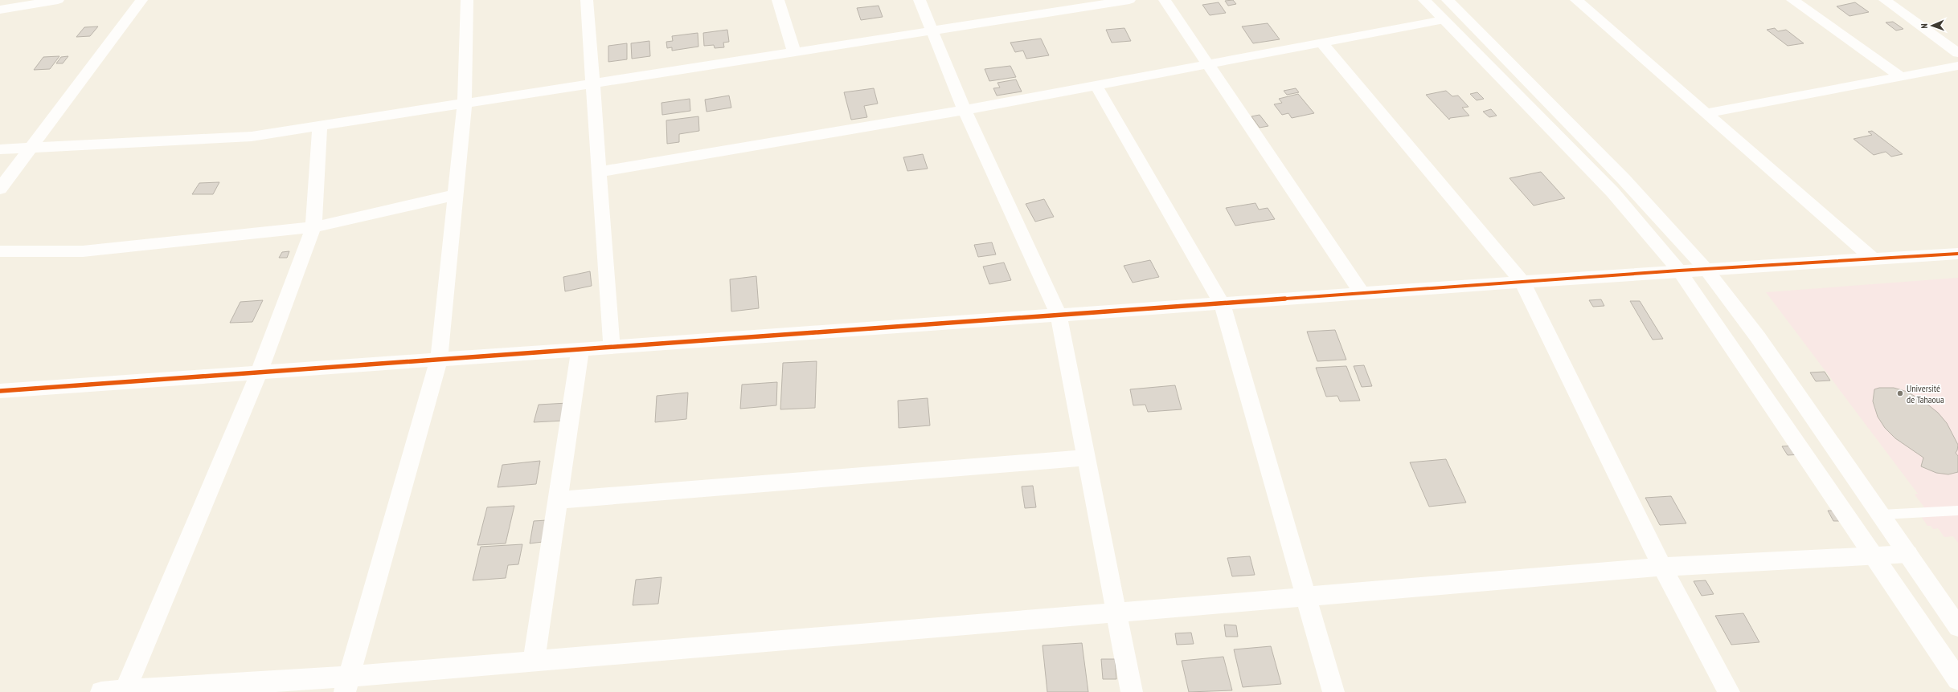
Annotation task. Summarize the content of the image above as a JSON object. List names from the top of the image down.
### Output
{
  "places": ["Université de Tahaoua"],
  "north": "left"
}
